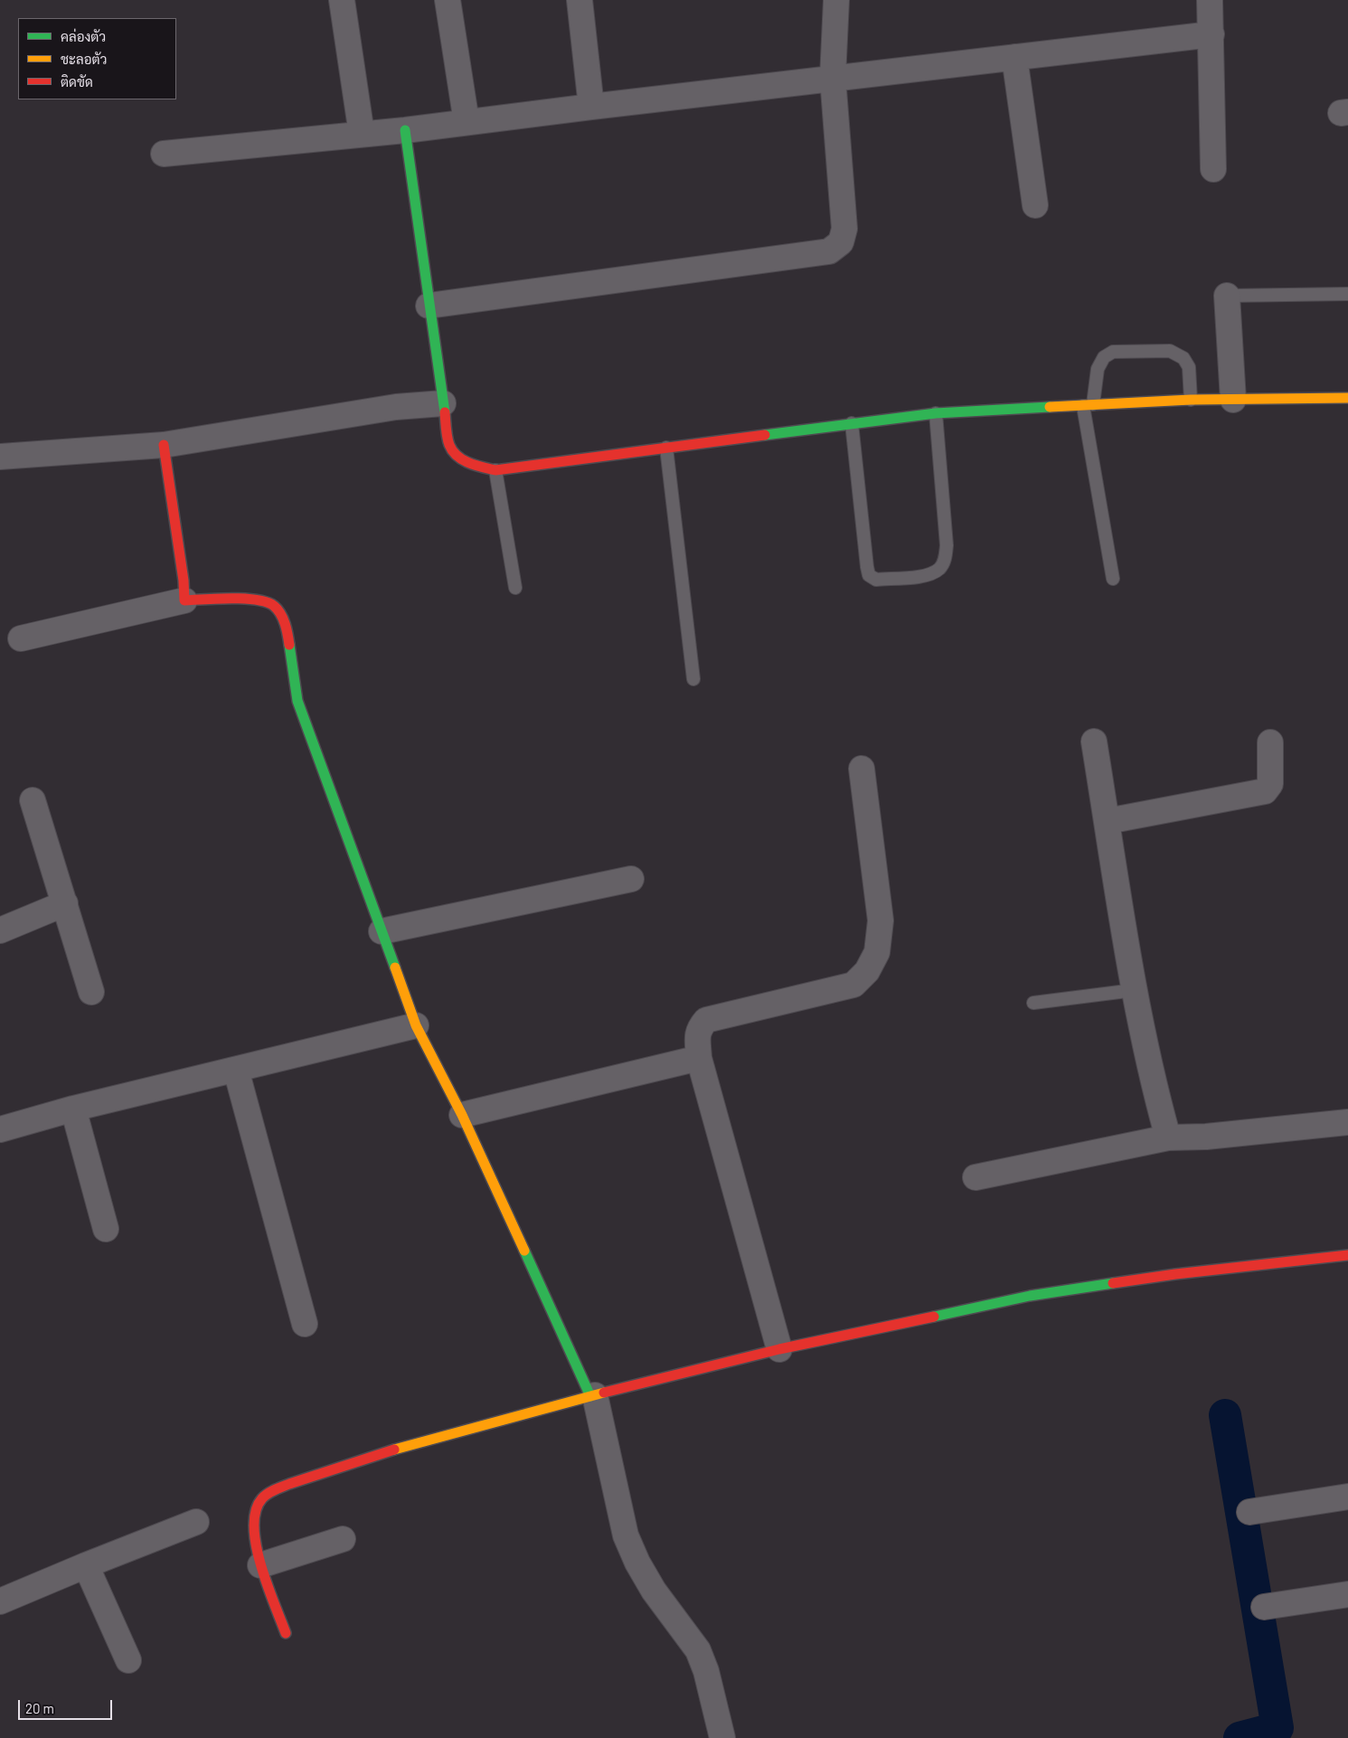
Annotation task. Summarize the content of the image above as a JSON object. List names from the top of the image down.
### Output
{
  "legend": ["คล่องตัว", "ชะลอตัว", "ติดขัด"],
  "scale_bar": "20 m"
}
